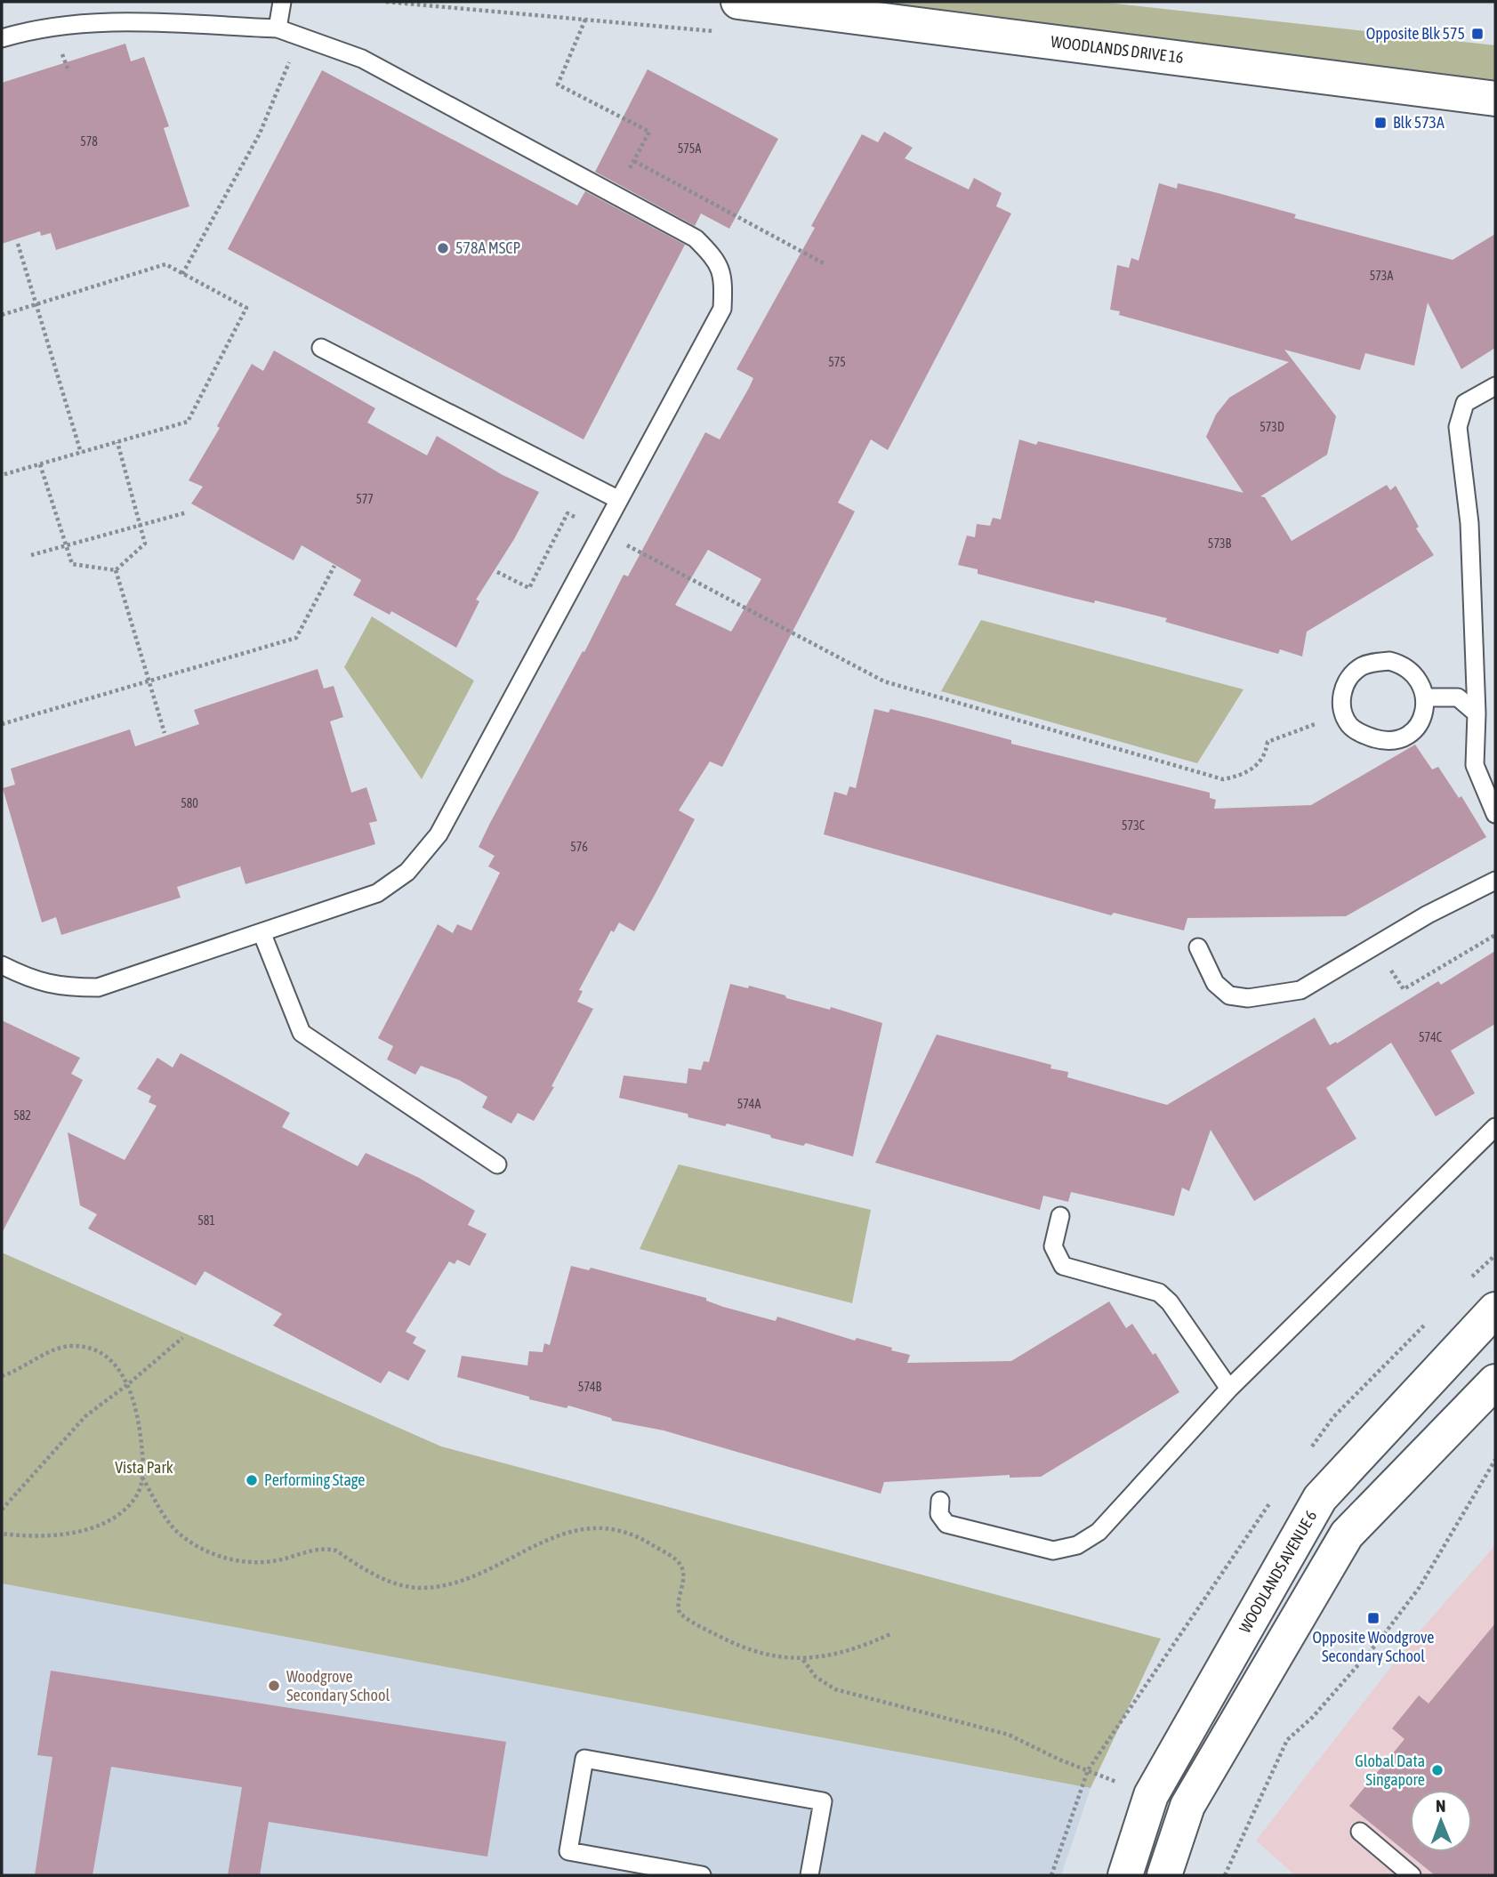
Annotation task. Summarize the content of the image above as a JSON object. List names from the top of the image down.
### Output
{
  "streets": {
    "street": ["WOODLANDS DRIVE 16", "WOODLANDS AVENUE 6"]
  },
  "parks": ["Vista Park"],
  "places": {
    "transit": ["Opposite Blk 575", "Blk 573A", "Opposite Woodgrove Secondary School"],
    "other": [
      "578A MSCP",
      "Performing Stage",
      "Woodgrove Secondary School",
      "Global Data Singapore"
    ]
  },
  "house_numbers": [
    "578",
    "575A",
    "573A",
    "575",
    "573D",
    "577",
    "573B",
    "580",
    "573C",
    "576",
    "574C",
    "574A",
    "582",
    "581",
    "574B"
  ],
  "north": "top"
}
